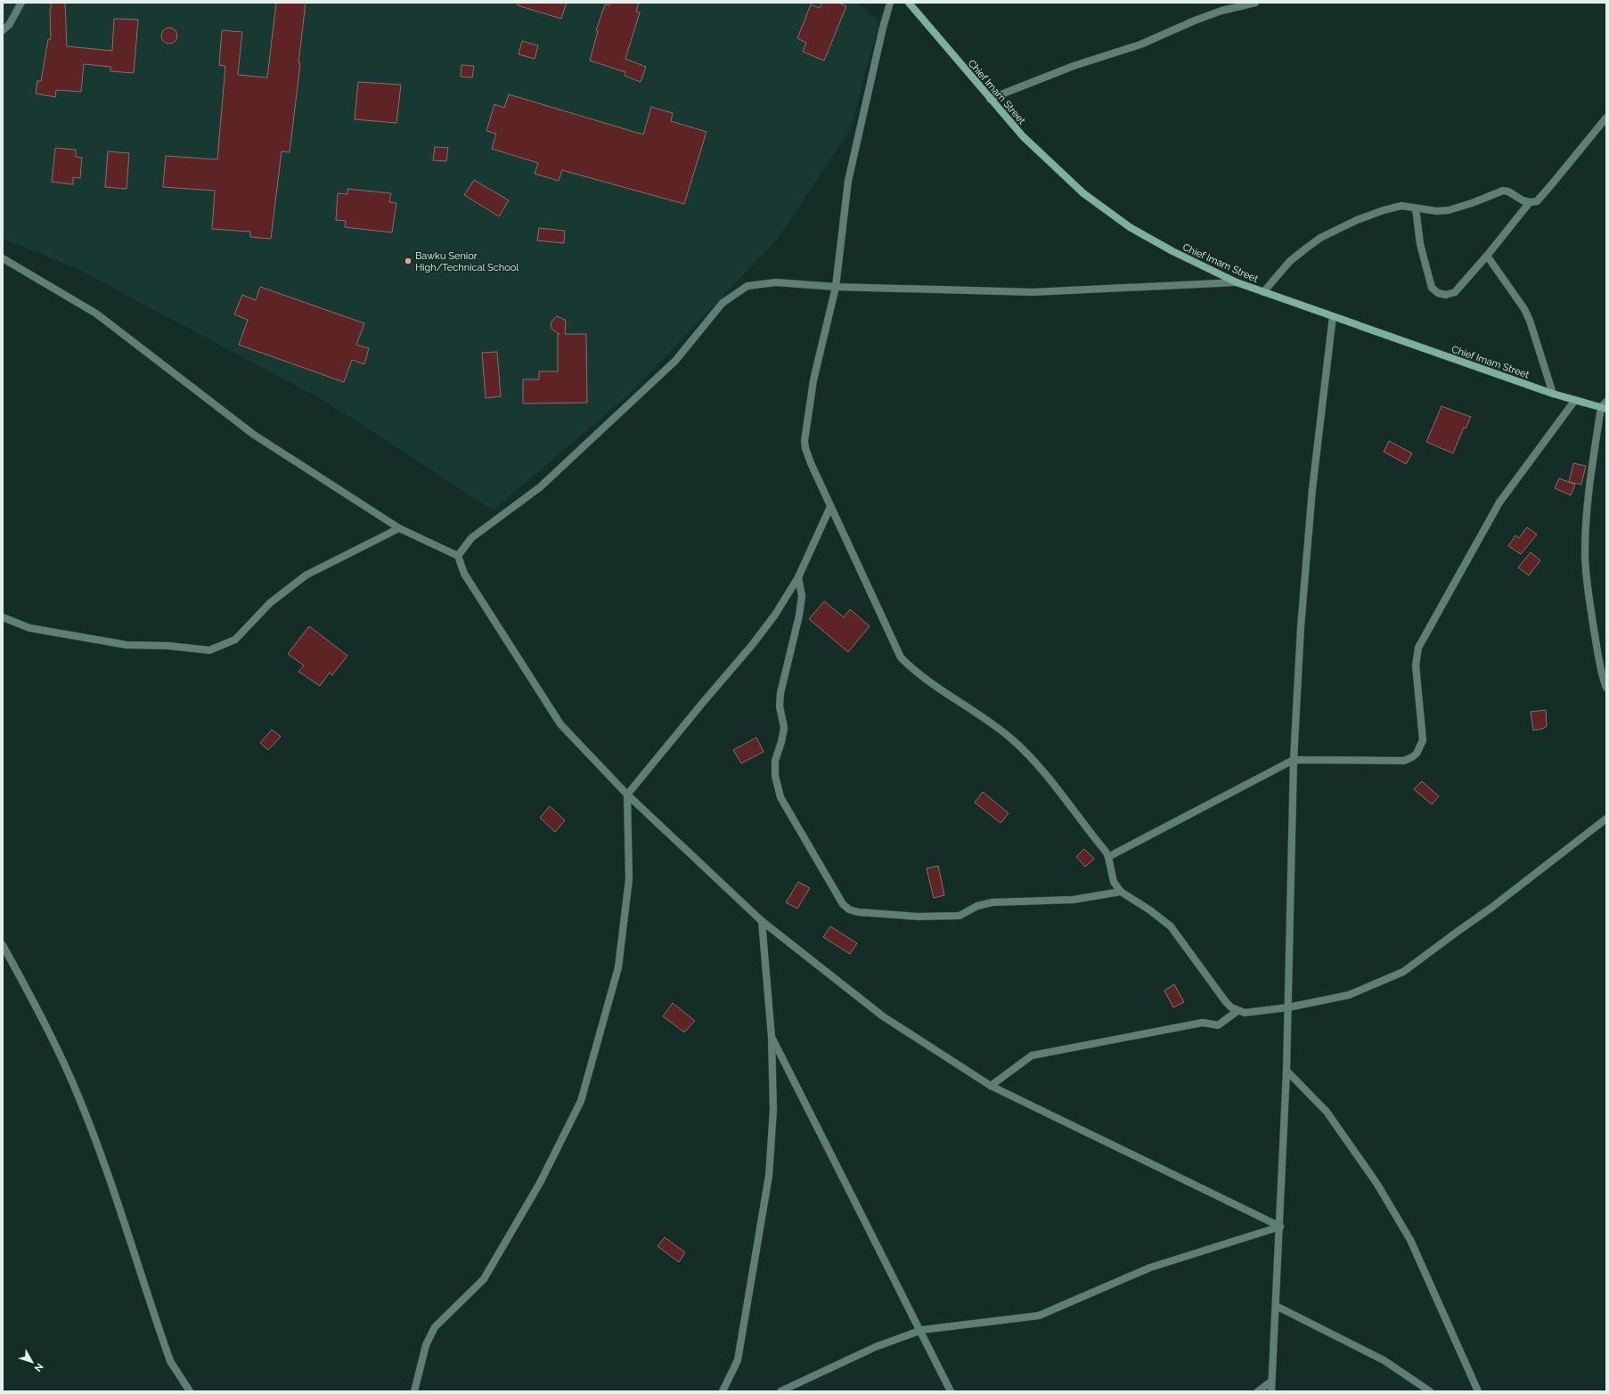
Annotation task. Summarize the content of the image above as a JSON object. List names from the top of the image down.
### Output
{
  "streets": {
    "street": ["Chief Imam Street"]
  },
  "places": ["Bawku Senior High/Technical School"],
  "north": "bottom right"
}
